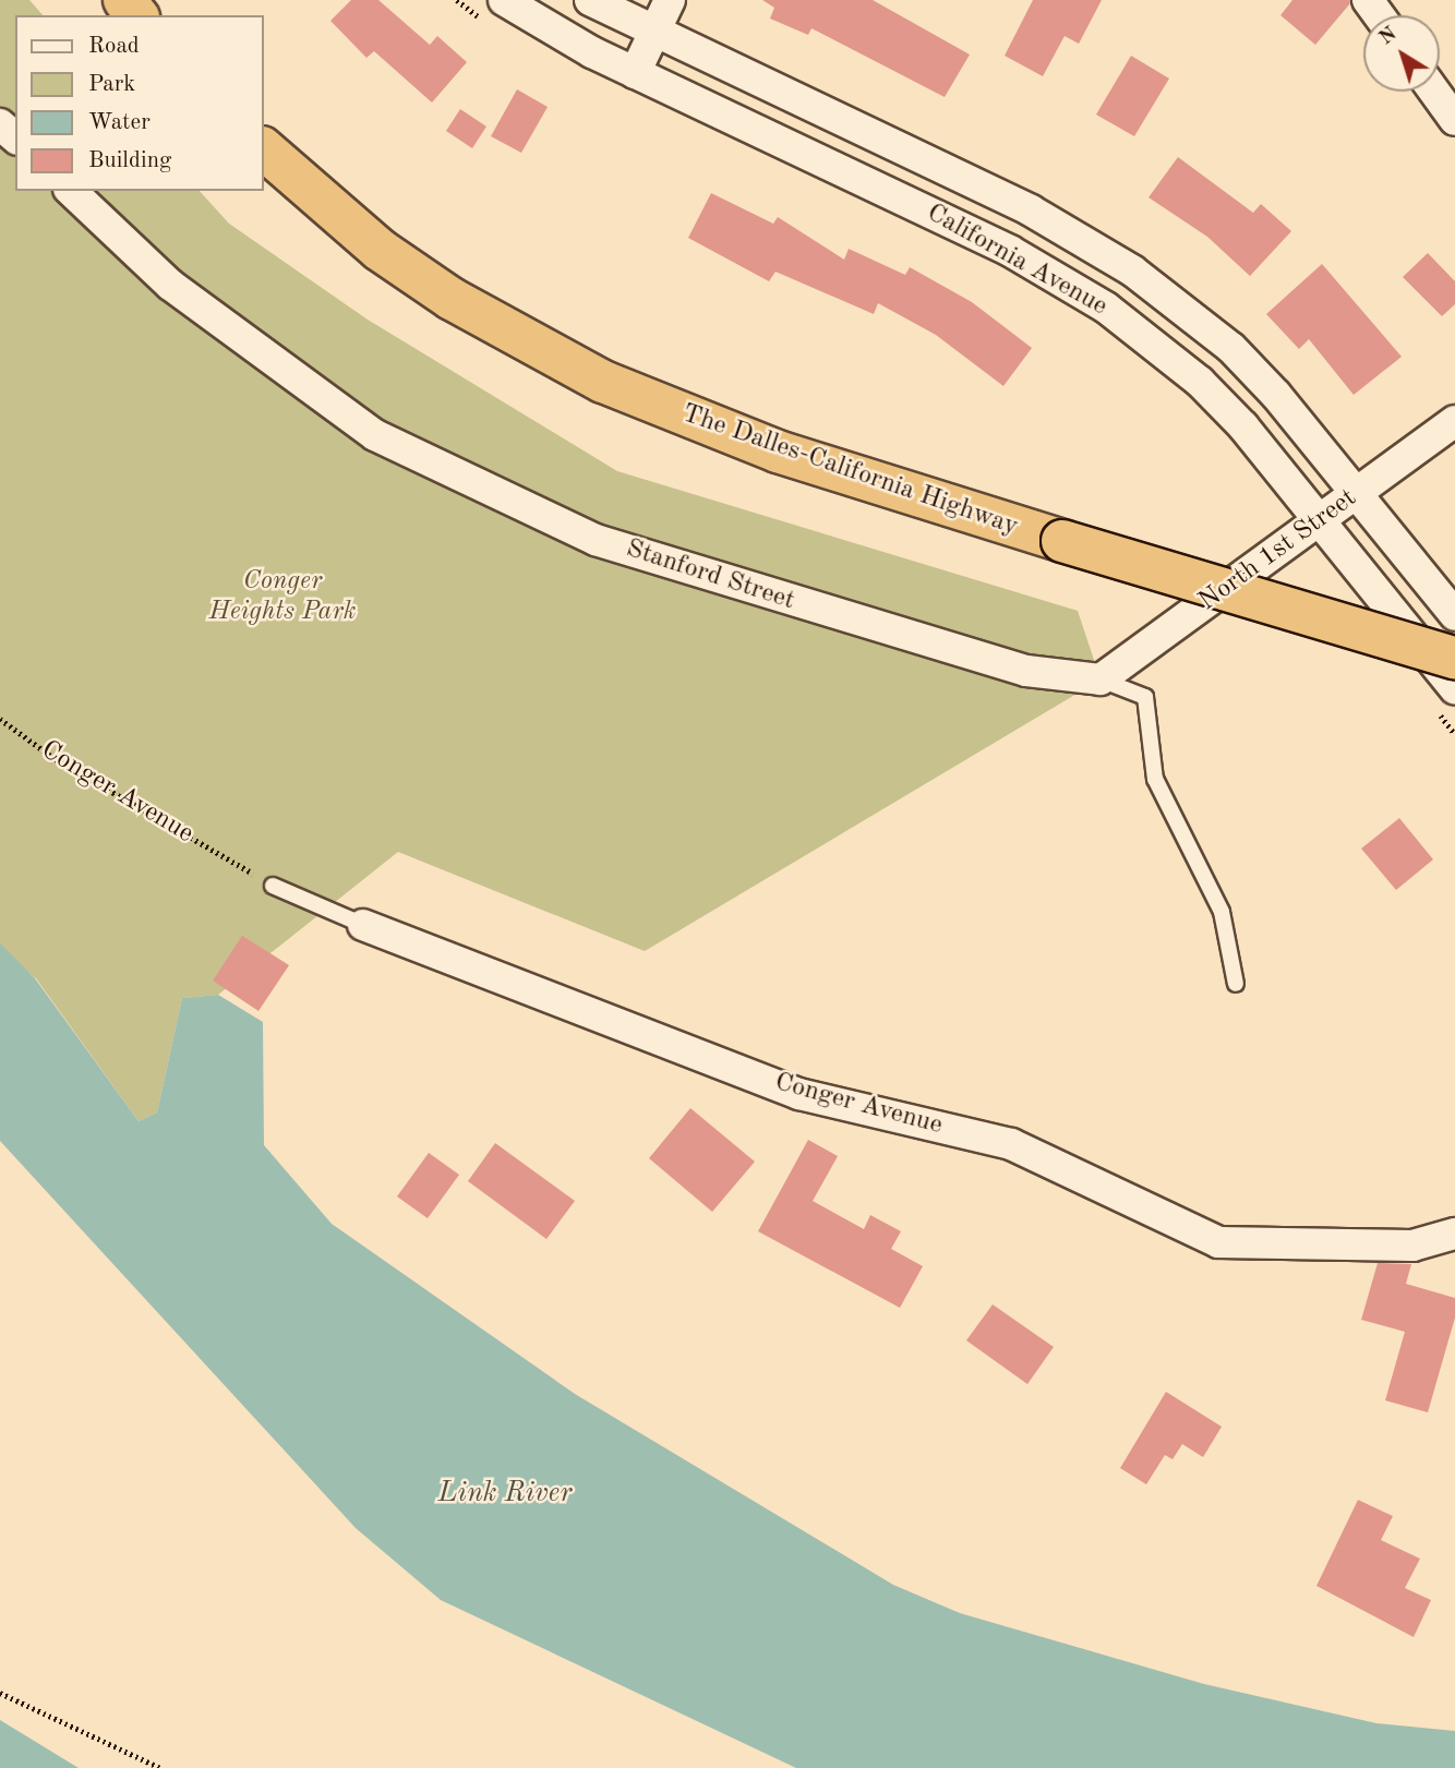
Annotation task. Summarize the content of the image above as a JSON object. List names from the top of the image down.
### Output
{
  "streets": {
    "highway": ["The Dalles-California Highway"],
    "street": [
      "California Avenue",
      "North 1st Street",
      "Stanford Street",
      "Conger Avenue"
    ]
  },
  "crossings": [
    ["California Avenue", "North 1st Street"],
    ["North 1st Street", "Stanford Street"]
  ],
  "water": ["Link River"],
  "parks": ["Conger Heights Park"],
  "legend": [
    "Road",
    "Park",
    "Water",
    "Building"
  ],
  "north": "top left"
}
